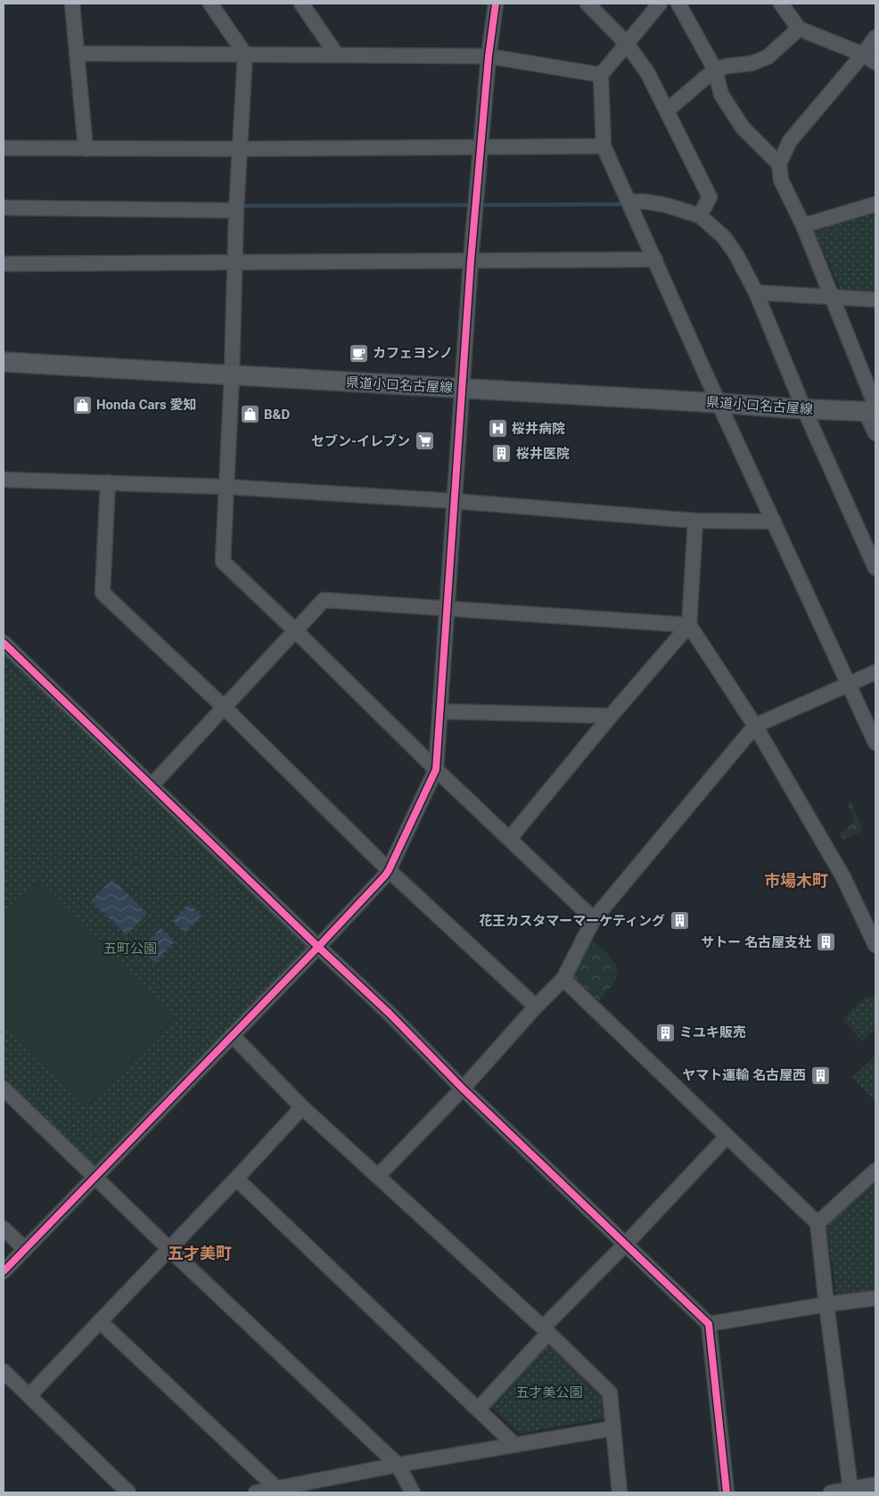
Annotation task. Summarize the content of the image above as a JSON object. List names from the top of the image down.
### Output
{
  "streets": {
    "main road": ["県道小口名古屋線"]
  },
  "districts": ["市場木町", "五才美町"],
  "parks": ["五町公園", "五才美公園"],
  "places": {
    "cafe": ["カフェヨシノ"],
    "shop": ["Honda Cars 愛知", "B&D"],
    "hospital": ["桜井病院"],
    "supermarket": ["セブン-イレブン"],
    "building": [
      "桜井医院",
      "花王カスタマーマーケティング",
      "サトー 名古屋支社",
      "ミユキ販売",
      "ヤマト運輸 名古屋西"
    ]
  }
}
